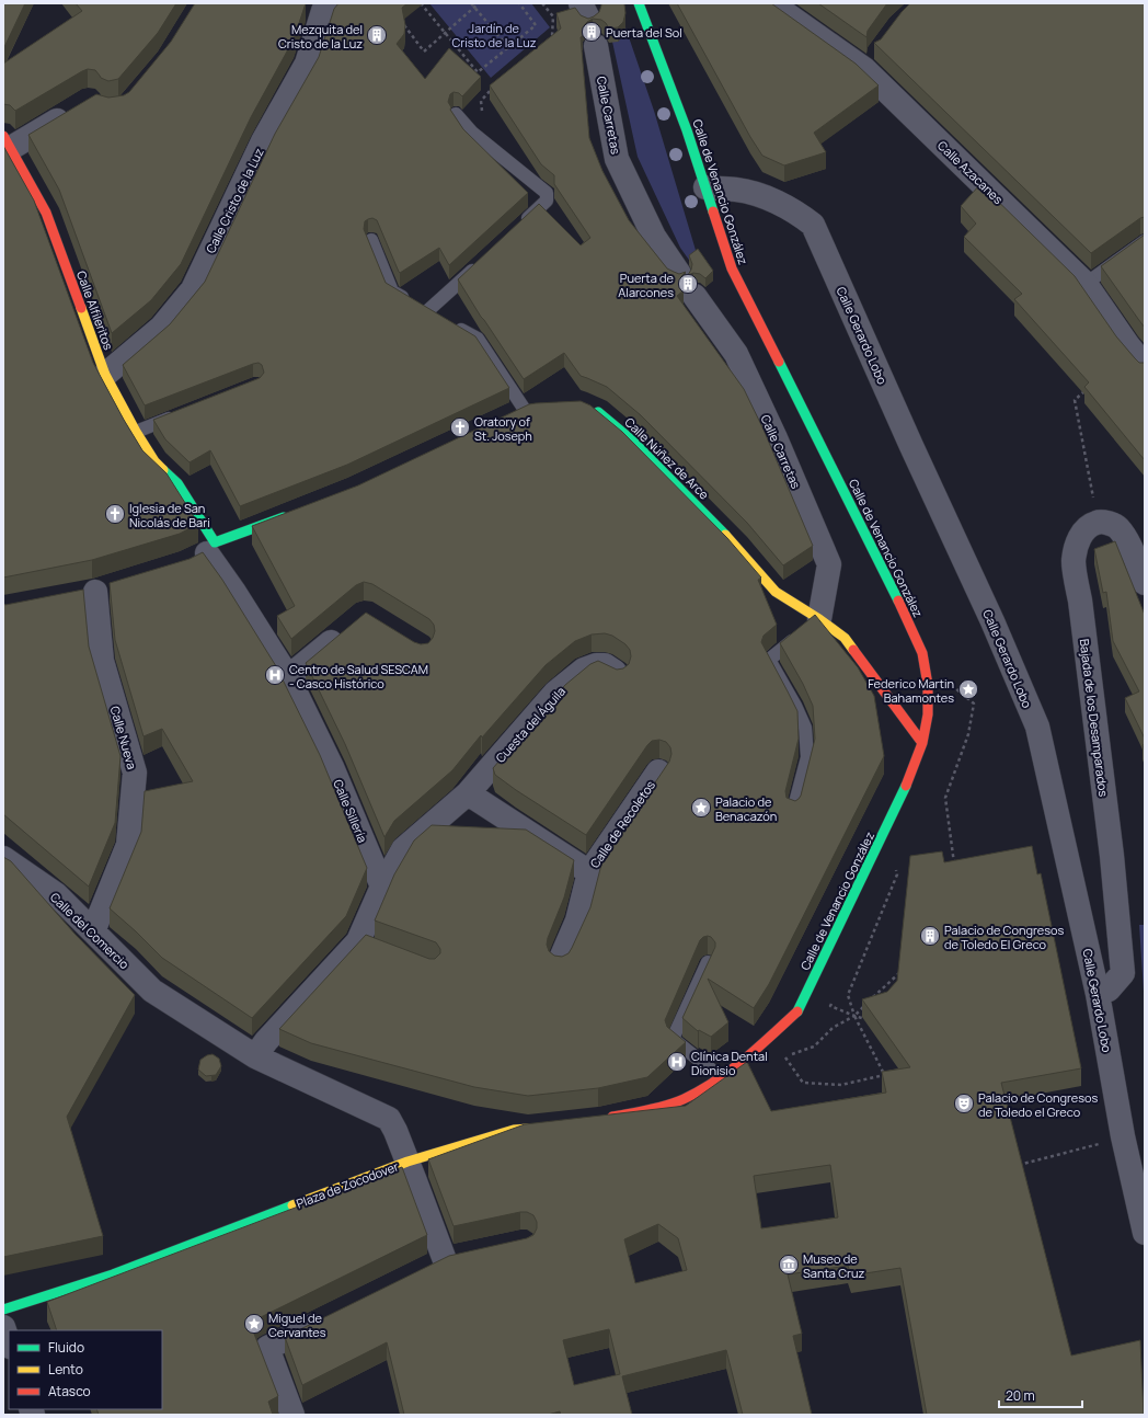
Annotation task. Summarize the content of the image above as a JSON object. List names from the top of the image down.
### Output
{
  "streets": {
    "street": [
      "Calle Carretas",
      "Calle Azacanes",
      "Calle de Venancio González",
      "Calle Cristo de la Luz",
      "Calle Alfileritos",
      "Calle Gerardo Lobo",
      "Calle Núñez de Arce",
      "Bajada de los Desamparados",
      "Cuesta del Águila",
      "Calle Nueva",
      "Calle Sillería",
      "Calle de Recoletos",
      "Calle del Comercio",
      "Plaza de Zocodover"
    ]
  },
  "crossings": [
    ["Calle Carretas", "Calle Núñez de Arce"],
    ["Calle de Venancio González", "Calle Gerardo Lobo"],
    ["Calle de Venancio González", "Calle Núñez de Arce"],
    ["Calle Cristo de la Luz", "Calle Alfileritos"],
    ["Calle Alfileritos", "Calle Sillería"],
    ["Calle Gerardo Lobo", "Bajada de los Desamparados"],
    ["Cuesta del Águila", "Calle Sillería"],
    ["Calle Nueva", "Calle del Comercio"],
    ["Calle del Comercio", "Plaza de Zocodover"]
  ],
  "parks": ["Jardín de Cristo de la Luz"],
  "places": {
    "building": [
      "Puerta del Sol",
      "Mezquita del Cristo de la Luz",
      "Puerta de Alarcones",
      "Palacio de Congresos de Toledo El Greco"
    ],
    "church": ["Oratory of St. Joseph", "Iglesia de San Nicolás de Bari"],
    "hospital": ["Centro de Salud SESCAM - Casco Histórico", "Clínica Dental Dionisio"],
    "place": ["Federico Martin Bahamontes", "Palacio de Benacazón", "Miguel de Cervantes"],
    "theatre": ["Palacio de Congresos de Toledo el Greco"],
    "museum": ["Museo de Santa Cruz"]
  },
  "legend": ["Fluido", "Lento", "Atasco"],
  "scale_bar": "20 m"
}
